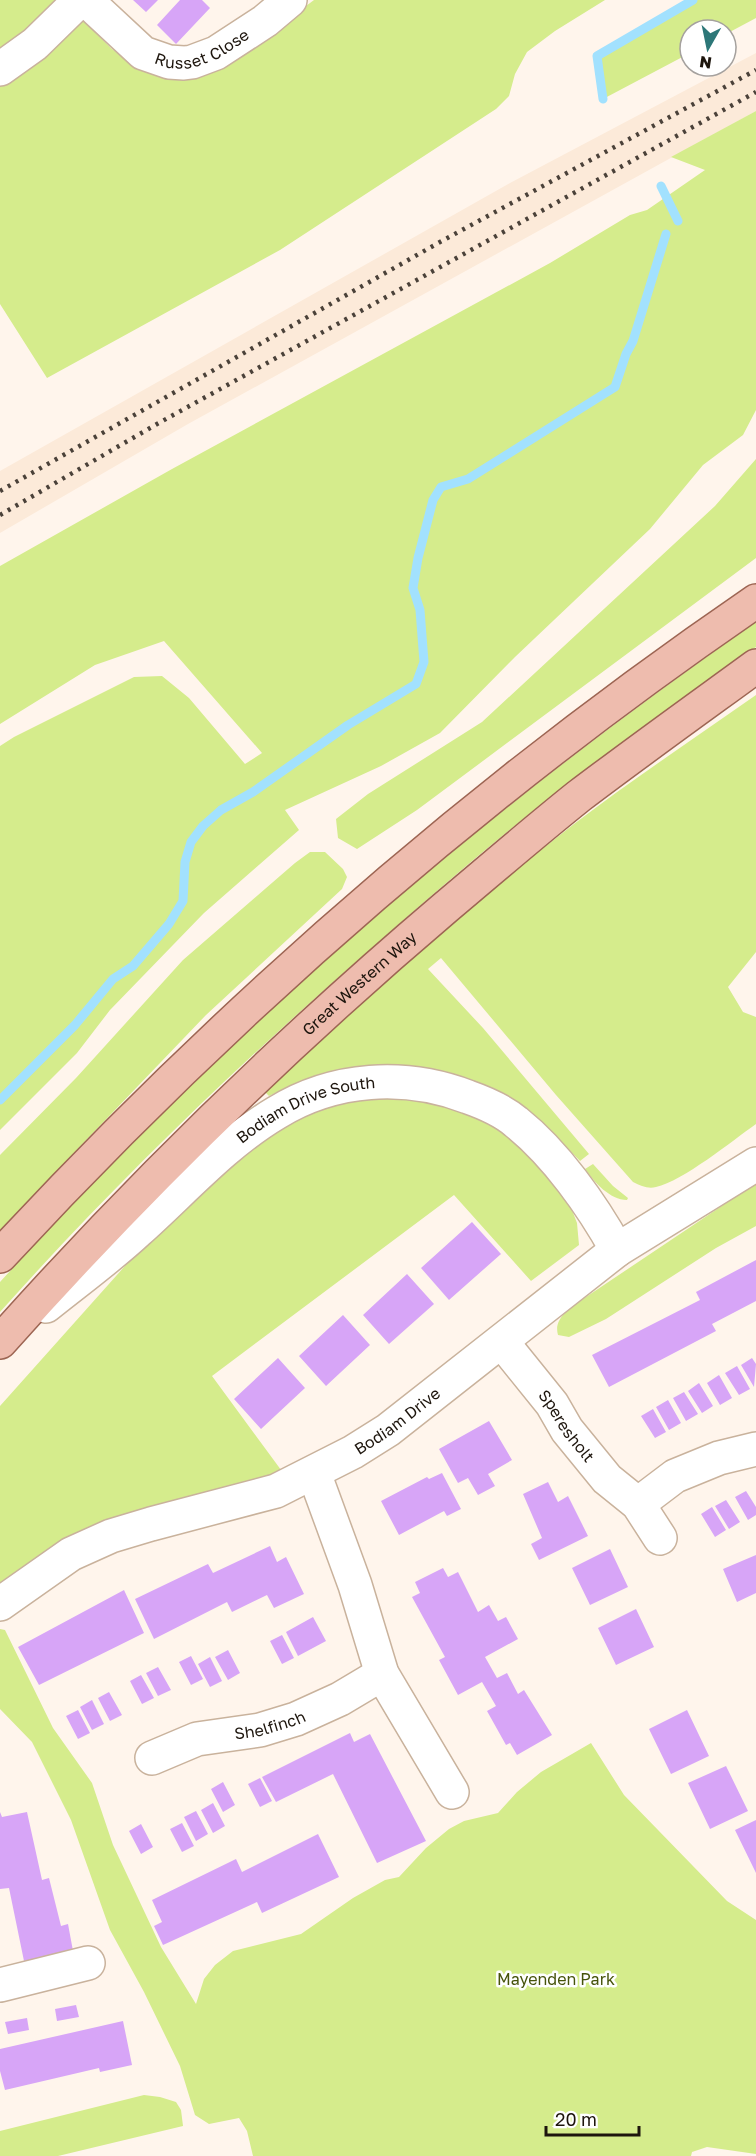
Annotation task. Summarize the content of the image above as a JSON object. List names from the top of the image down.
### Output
{
  "streets": {
    "main road": ["Great Western Way"],
    "street": [
      "Russet Close",
      "Bodiam Drive South",
      "Bodiam Drive",
      "Speresholt",
      "Shelfinch"
    ]
  },
  "crossings": [
    ["Great Western Way", "Bodiam Drive South"],
    ["Bodiam Drive South", "Bodiam Drive"],
    ["Bodiam Drive", "Speresholt"]
  ],
  "parks": ["Mayenden Park"],
  "scale_bar": "20 m",
  "north": "bottom"
}
